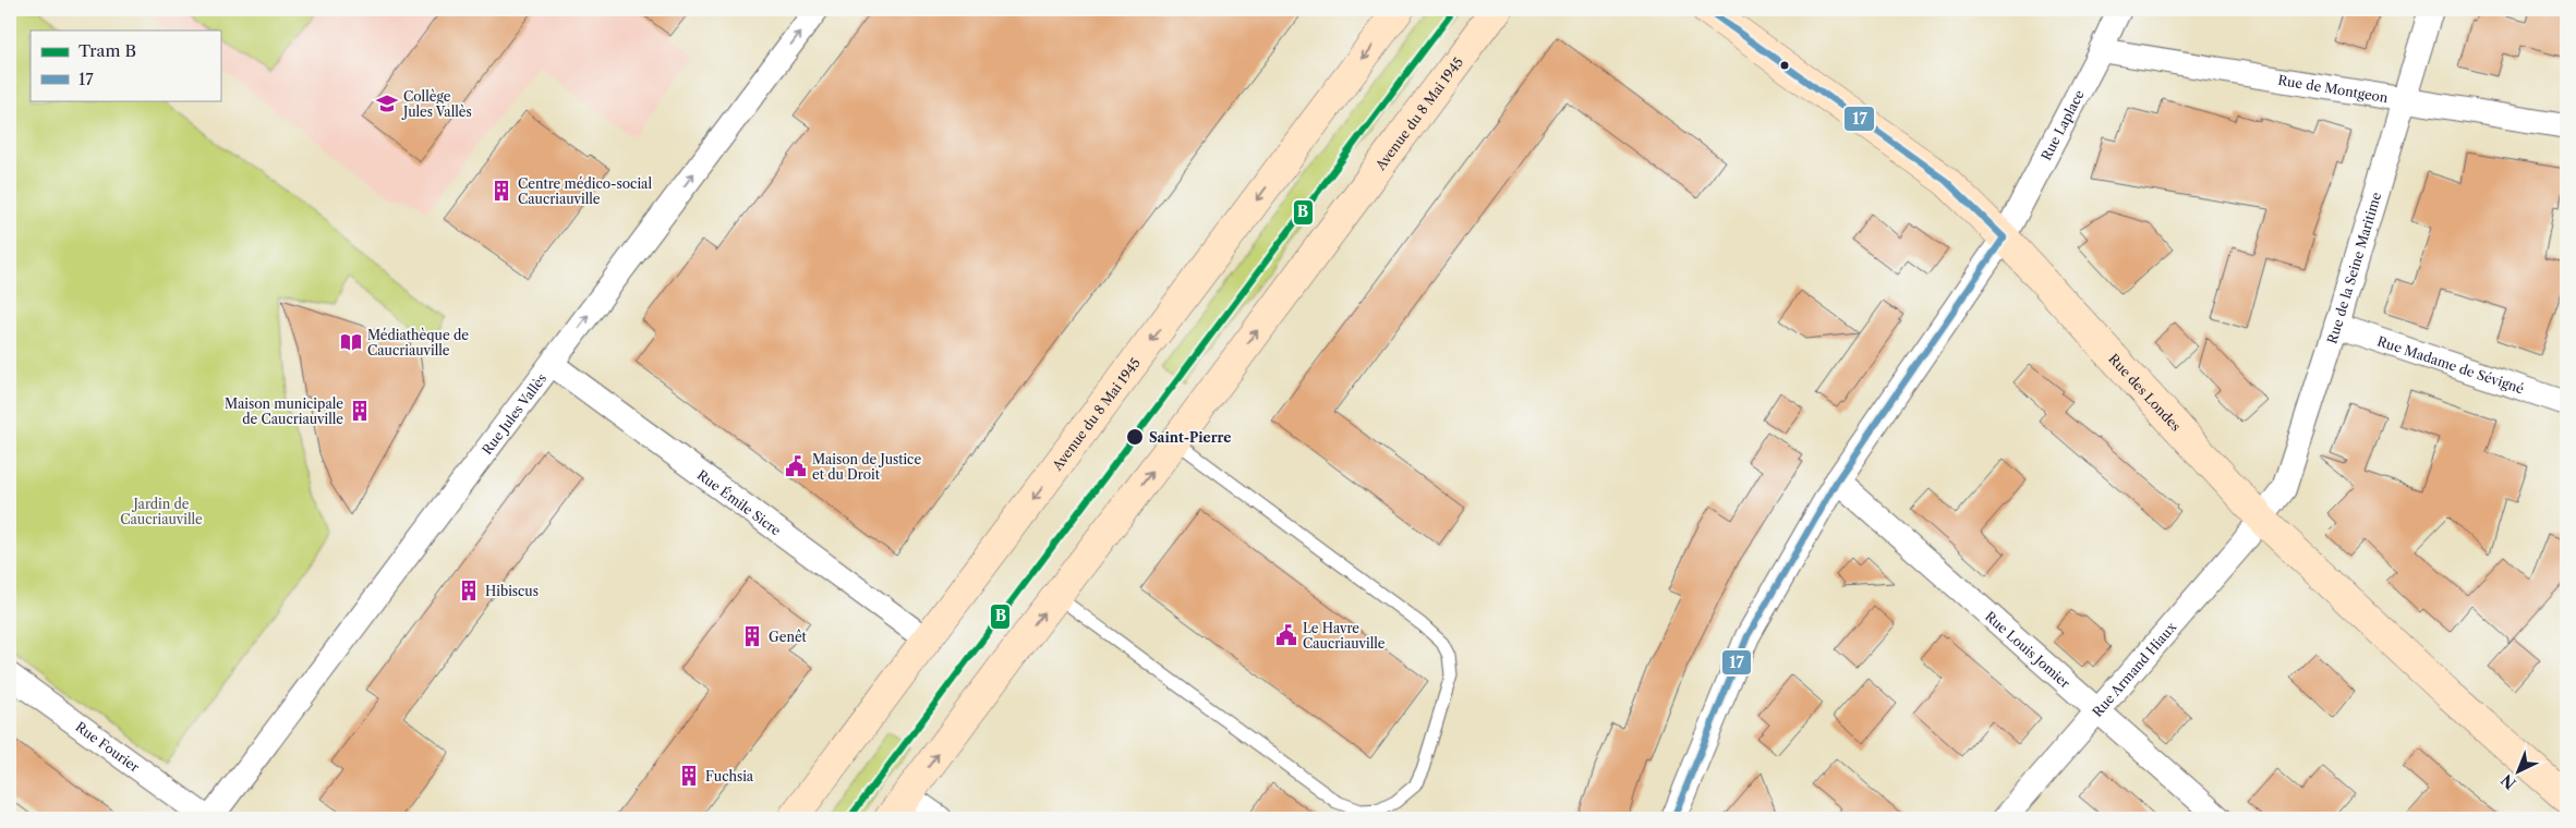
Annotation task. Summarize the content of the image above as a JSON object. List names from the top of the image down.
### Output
{
  "streets": {
    "street": [
      "Rue de Montgeon",
      "Avenue du 8 Mai 1945",
      "Rue Laplace",
      "Rue de la Seine Maritime",
      "Rue Madame de Sévigné",
      "Rue des Londes",
      "Rue Jules Vallès",
      "Rue Émile Sicre",
      "Rue Louis Jomier",
      "Rue Armand Hiaux",
      "Rue Fourier"
    ]
  },
  "crossings": [
    ["Rue de Montgeon", "Rue Laplace"],
    ["Rue de Montgeon", "Rue de la Seine Maritime"],
    ["Avenue du 8 Mai 1945", "Rue Émile Sicre"],
    ["Rue Laplace", "Rue des Londes"],
    ["Rue Laplace", "Rue Louis Jomier"],
    ["Rue de la Seine Maritime", "Rue Madame de Sévigné"],
    ["Rue de la Seine Maritime", "Rue des Londes"],
    ["Rue de la Seine Maritime", "Rue Armand Hiaux"],
    ["Rue des Londes", "Rue Armand Hiaux"],
    ["Rue Jules Vallès", "Rue Émile Sicre"],
    ["Rue Jules Vallès", "Rue Fourier"],
    ["Rue Louis Jomier", "Rue Armand Hiaux"]
  ],
  "one_way": ["Rue Jules Vallès"],
  "parks": ["Jardin de Caucriauville"],
  "places": {
    "school or university": ["Collège Jules Vallès"],
    "building": [
      "Centre médico-social Caucriauville",
      "Maison municipale de Caucriauville",
      "Hibiscus",
      "Genêt",
      "Fuchsia"
    ],
    "library": ["Médiathèque de Caucriauville"],
    "other": ["Saint-Pierre"],
    "public building": ["Maison de Justice et du Droit", "Le Havre Caucriauville"]
  },
  "lines": ["tram line B", "transit line 17"],
  "legend": ["Tram B", "17"],
  "north": "bottom left"
}
